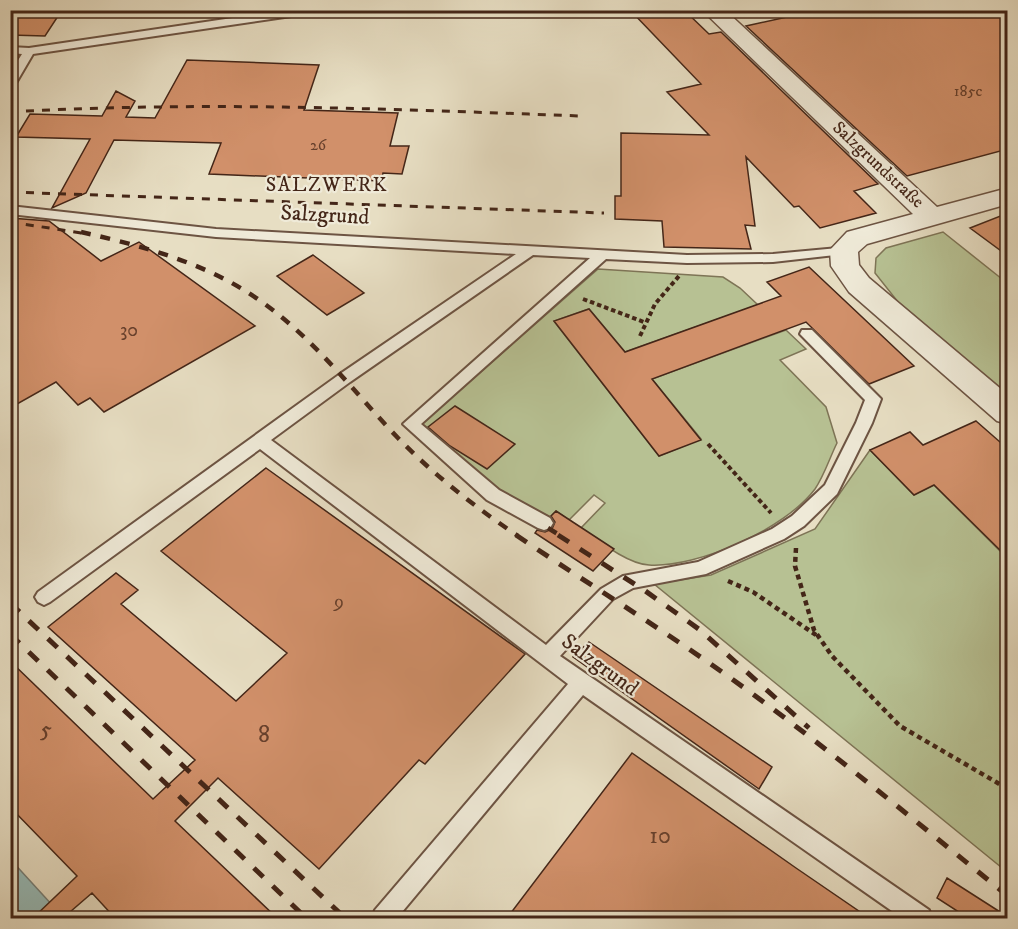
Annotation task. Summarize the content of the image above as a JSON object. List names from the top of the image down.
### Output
{
  "streets": {
    "street": ["Salzgrundstraße"],
    "lane": ["Salzgrund"]
  },
  "crossings": [
    ["Salzgrundstraße", "Salzgrund"]
  ],
  "districts": ["SALZWERK"],
  "house_numbers": [
    "185c",
    "26",
    "30",
    "9",
    "5",
    "8",
    "10"
  ]
}
